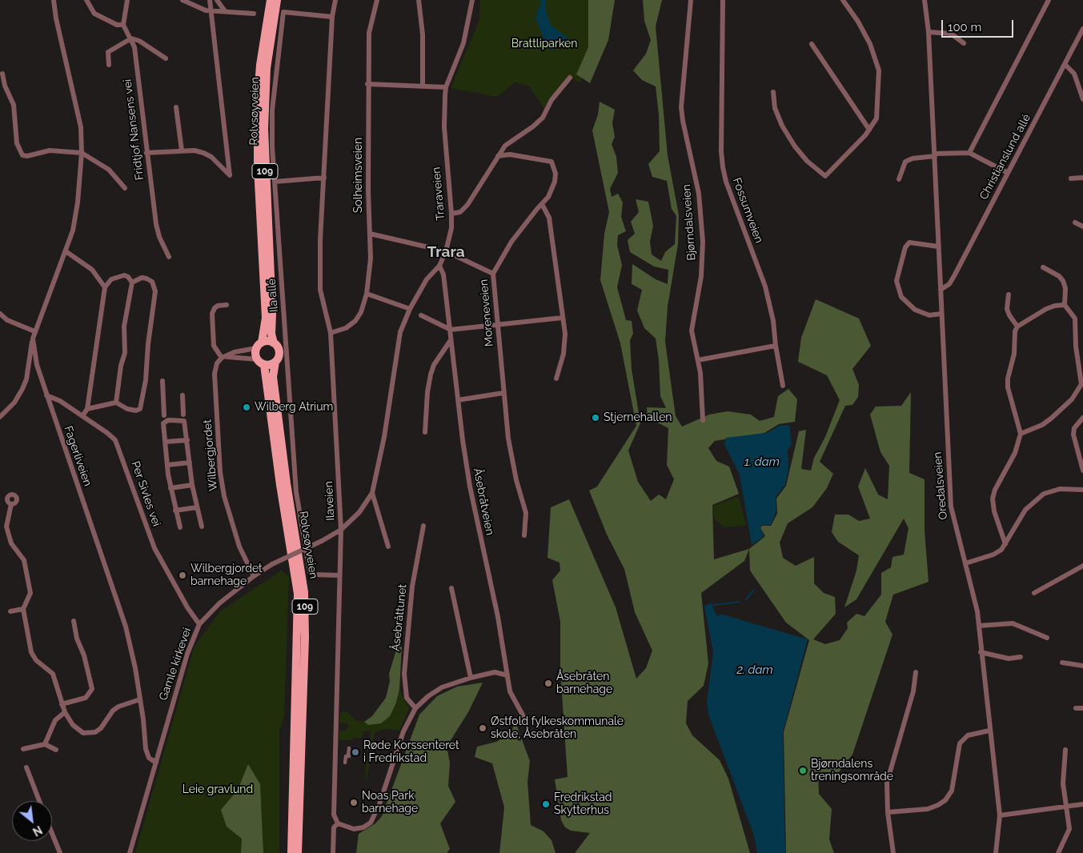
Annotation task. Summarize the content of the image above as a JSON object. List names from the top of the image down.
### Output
{
  "streets": {
    "main road": ["Rolvsøyveien", "109"],
    "street": [
      "Fridtjof Nansens vei",
      "Christianslund allé",
      "Solheimsveien",
      "Traraveien",
      "Fossumveien",
      "Bjørndalsveien",
      "Ila allé",
      "Moreneveien",
      "Wilbergjordet",
      "Fagerliveien",
      "Oredalsveien",
      "Per Sivles vei",
      "Ilaveien",
      "Åsebråtveien",
      "Åsebråttunet",
      "Gamle kirkevei"
    ]
  },
  "crossings": [
    ["Rolvsøyveien", "109"],
    ["Christianslund allé", "Oredalsveien"],
    ["Solheimsveien", "Ilaveien"],
    ["Traraveien", "Ilaveien"],
    ["Traraveien", "Åsebråtveien"],
    ["Traraveien", "Gamle kirkevei"],
    ["Ila allé", "Ilaveien"],
    ["Wilbergjordet", "Gamle kirkevei"],
    ["Fagerliveien", "Per Sivles vei"],
    ["Fagerliveien", "Gamle kirkevei"],
    ["Per Sivles vei", "Gamle kirkevei"],
    ["Ilaveien", "Gamle kirkevei"]
  ],
  "districts": ["Trara"],
  "water": ["1. dam", "2. dam"],
  "parks": ["Brattliparken", "Leie gravlund"],
  "places": [
    "Wilberg Atrium",
    "Stjernehallen",
    "Wilbergjordet barnehage",
    "Åsebråten barnehage",
    "Østfold fylkeskommunale skole, Åsebråten",
    "Røde Korssenteret i Fredrikstad",
    "Bjørndalens treningsområde",
    "Noas Park barnehage",
    "Fredrikstad Skytterhus"
  ],
  "scale_bar": "100 m",
  "north": "bottom right"
}
